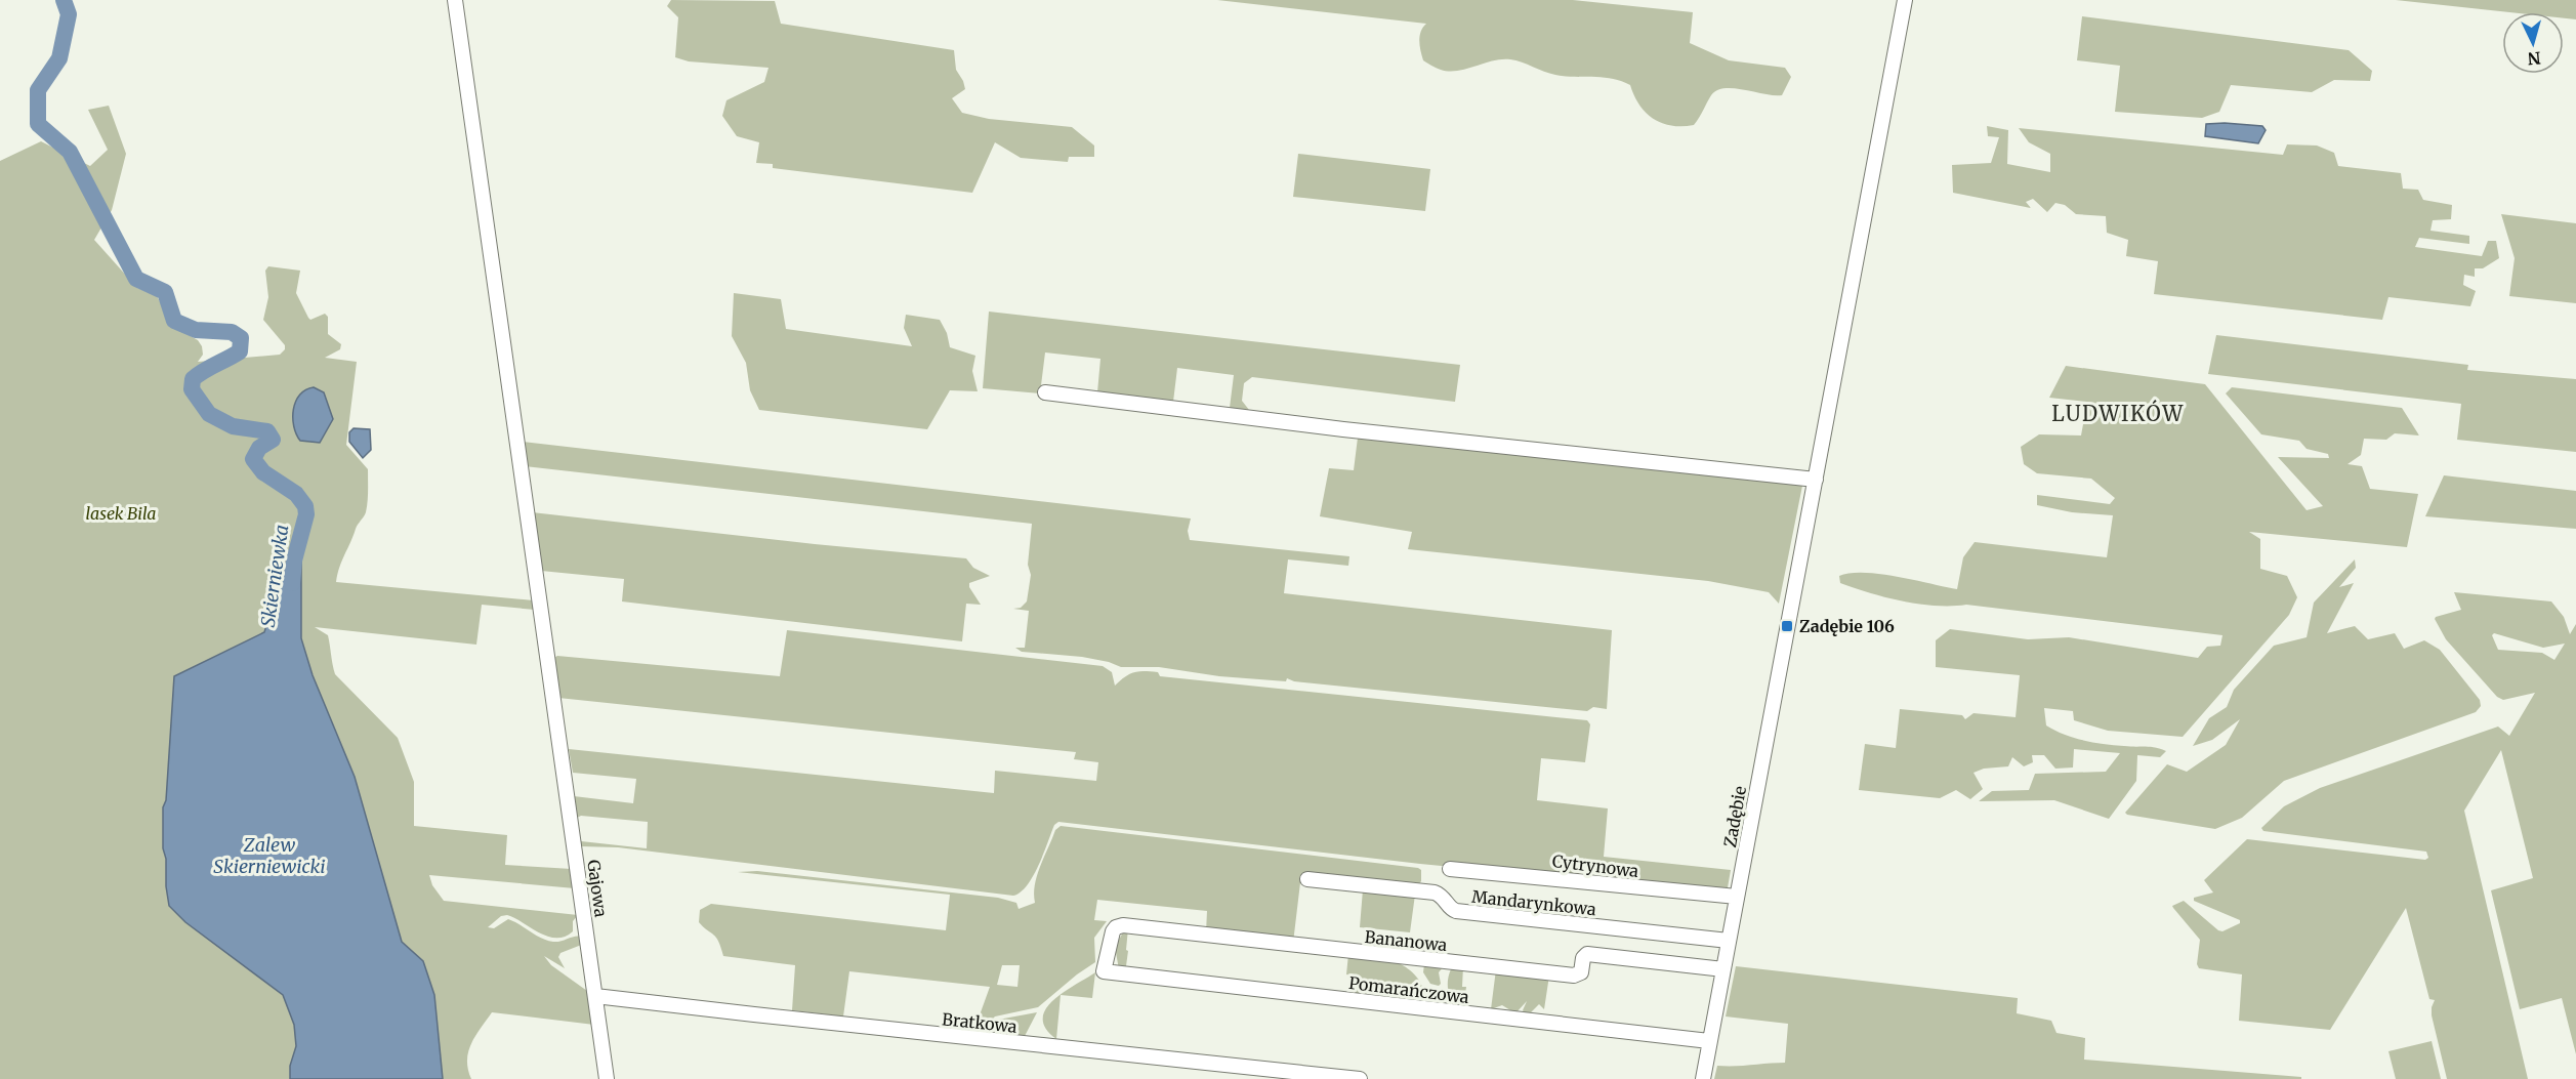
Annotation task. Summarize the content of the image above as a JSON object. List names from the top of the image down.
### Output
{
  "streets": {
    "street": [
      "Zadębie",
      "Cytrynowa",
      "Gajowa",
      "Mandarynkowa",
      "Bananowa",
      "Pomarańczowa",
      "Bratkowa"
    ]
  },
  "crossings": [
    ["Zadębie", "Cytrynowa"],
    ["Zadębie", "Mandarynkowa"],
    ["Zadębie", "Bananowa"],
    ["Zadębie", "Pomarańczowa"],
    ["Gajowa", "Bratkowa"],
    ["Bananowa", "Pomarańczowa"]
  ],
  "districts": ["LUDWIKÓW"],
  "water": ["Skierniewka", "Zalew Skierniewicki"],
  "parks": ["lasek Bila"],
  "places": {
    "transit": ["Zadębie 106"]
  },
  "north": "bottom"
}
